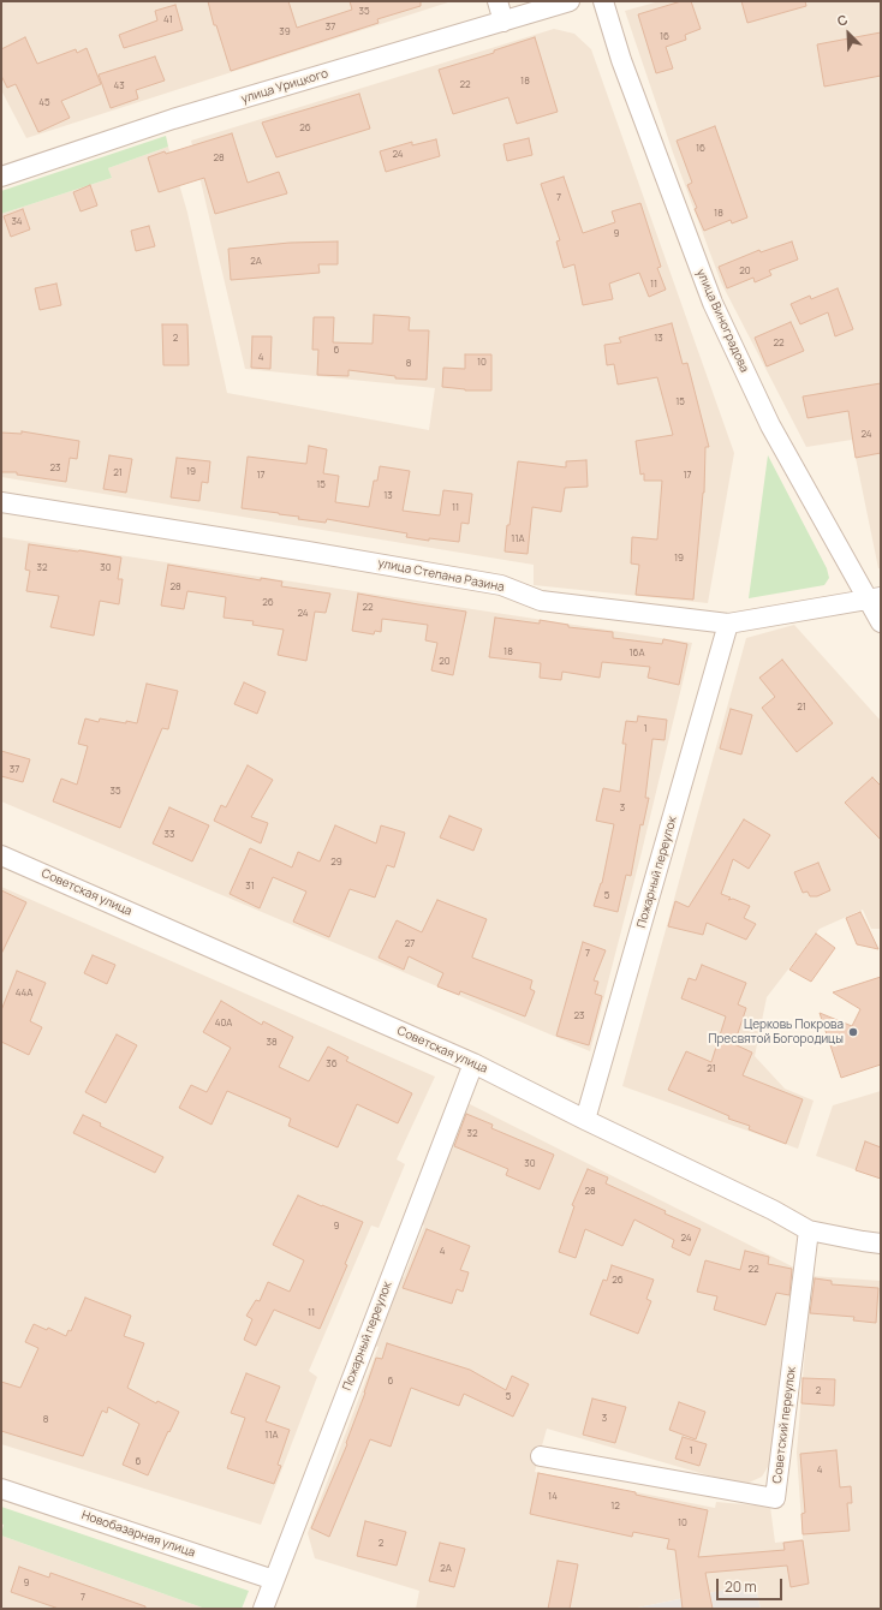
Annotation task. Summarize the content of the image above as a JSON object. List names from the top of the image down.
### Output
{
  "streets": {
    "street": [
      "улица Урицкого",
      "улица Виноградова",
      "улица Степана Разина",
      "Пожарный переулок",
      "Советская улица",
      "Советский переулок",
      "Новобазарная улица"
    ]
  },
  "crossings": [
    ["улица Виноградова", "улица Степана Разина"],
    ["улица Степана Разина", "Пожарный переулок"],
    ["Пожарный переулок", "Советская улица"],
    ["Пожарный переулок", "Новобазарная улица"],
    ["Советская улица", "Советский переулок"]
  ],
  "places": ["Церковь Покрова Пресвятой Богородицы"],
  "house_numbers": [
    "35",
    "41",
    "37",
    "39",
    "16",
    "18",
    "22",
    "43",
    "45",
    "26",
    "16",
    "24",
    "28",
    "7",
    "18",
    "34",
    "9",
    "2А",
    "20",
    "11",
    "2",
    "13",
    "22",
    "6",
    "4",
    "10",
    "8",
    "15",
    "24",
    "23",
    "19",
    "21",
    "17",
    "17",
    "15",
    "13",
    "11",
    "11А",
    "19",
    "32",
    "30",
    "28",
    "26",
    "22",
    "24",
    "18",
    "16А",
    "20",
    "21",
    "1",
    "37",
    "35",
    "3",
    "33",
    "29",
    "31",
    "5",
    "27",
    "7",
    "44А",
    "23",
    "40А",
    "38",
    "36",
    "21",
    "32",
    "30",
    "28",
    "9",
    "24",
    "4",
    "22",
    "26",
    "11",
    "6",
    "2",
    "5",
    "3",
    "8",
    "11А",
    "1",
    "6",
    "4",
    "14",
    "12",
    "10",
    "2",
    "2А",
    "9",
    "7"
  ],
  "scale_bar": "20 m",
  "north": "top left"
}
